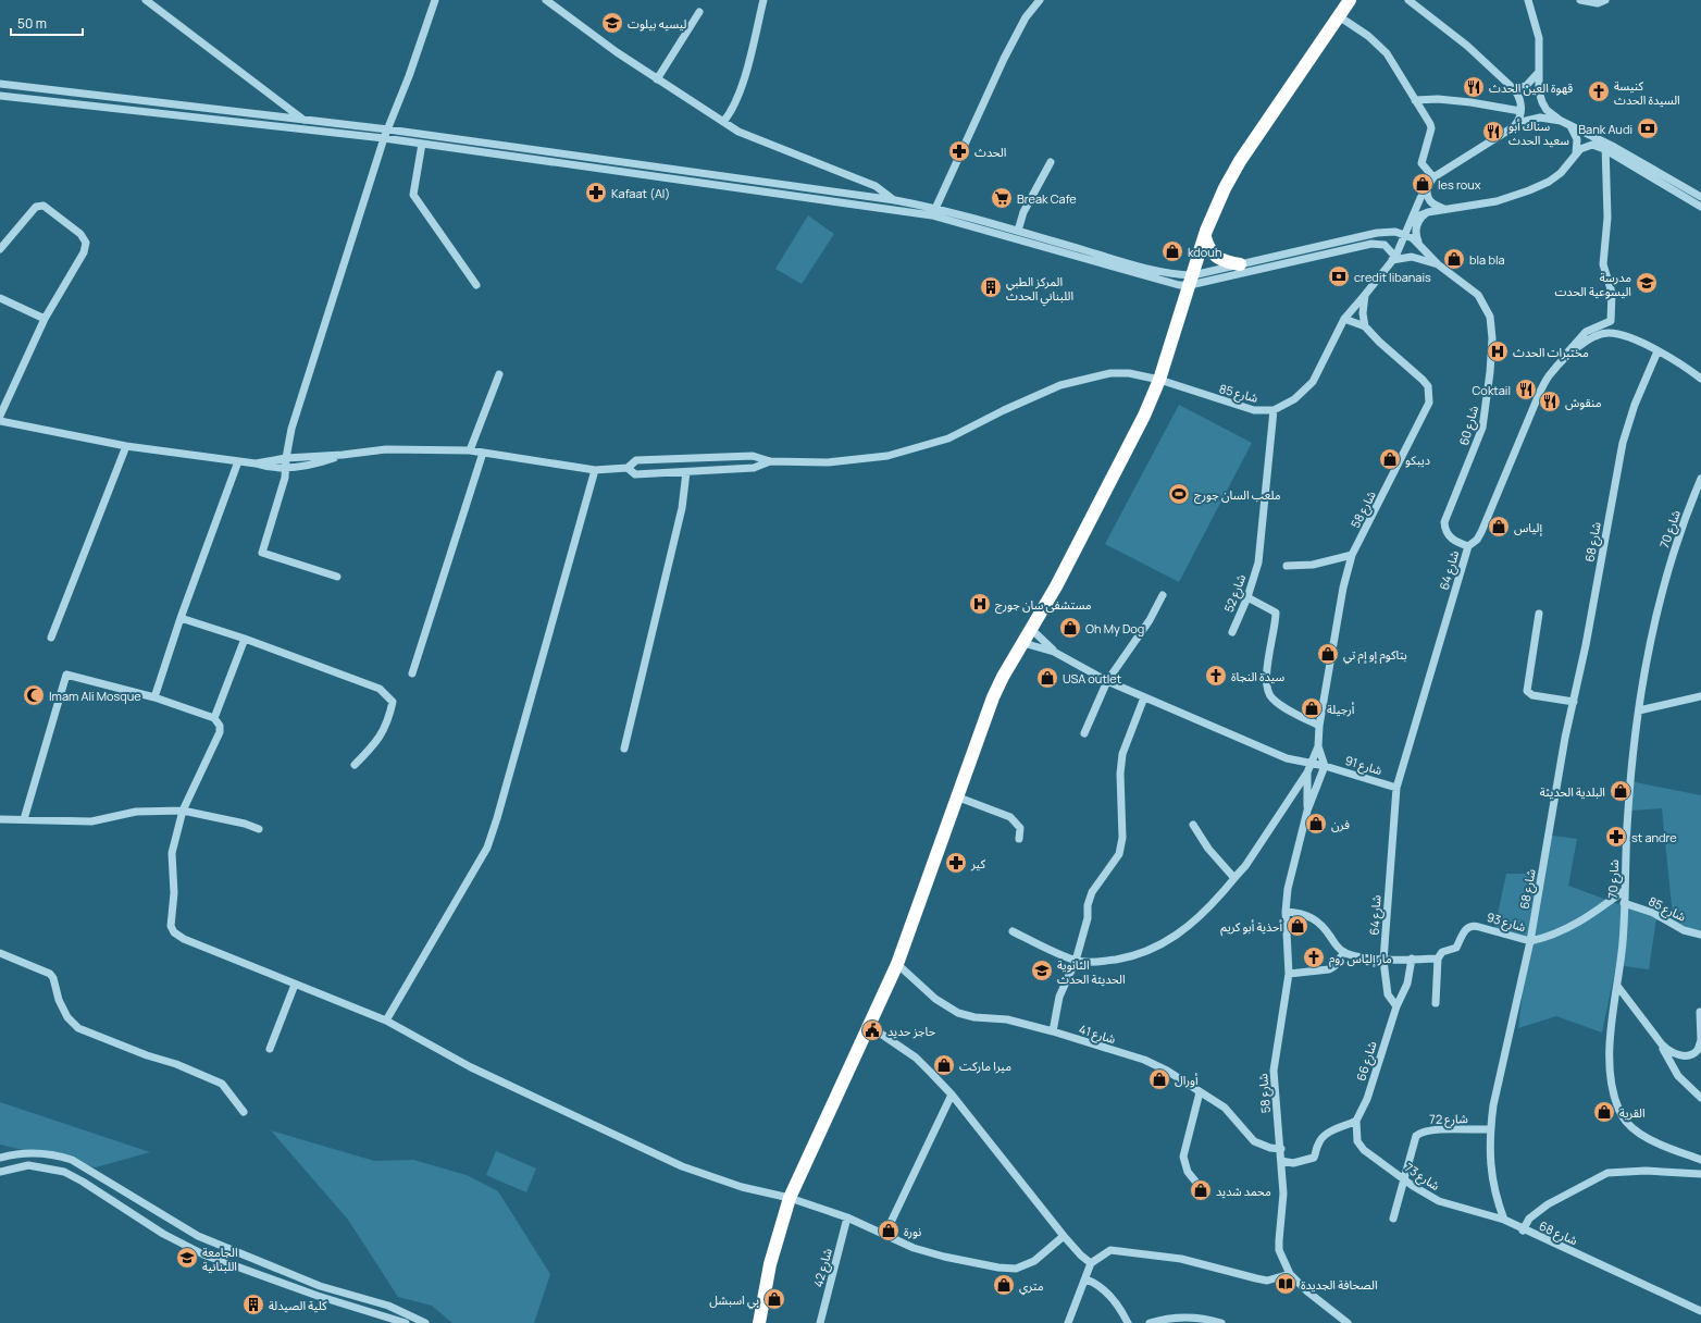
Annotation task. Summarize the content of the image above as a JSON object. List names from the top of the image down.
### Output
{
  "streets": {
    "street": [
      "شارع 85",
      "شارع 60",
      "شارع 58",
      "شارع 70",
      "شارع 68",
      "شارع 64",
      "شارع 52",
      "شارع 91",
      "شارع 93",
      "شارع 41",
      "شارع 66",
      "شارع 72",
      "شارع 73",
      "شارع 42"
    ]
  },
  "crossings": [
    ["شارع 85", "شارع 70"],
    ["شارع 85", "شارع 52"],
    ["شارع 60", "شارع 64"],
    ["شارع 58", "شارع 91"],
    ["شارع 58", "شارع 41"],
    ["شارع 70", "شارع 93"],
    ["شارع 68", "شارع 64"],
    ["شارع 68", "شارع 93"],
    ["شارع 68", "شارع 72"],
    ["شارع 68", "شارع 73"],
    ["شارع 64", "شارع 91"],
    ["شارع 66", "شارع 73"],
    ["شارع 72", "شارع 73"]
  ],
  "places": {
    "school or university": [
      "ليسيه بيلوت",
      "مدرسة اليسوعية الحدت",
      "الثانوية الحديثة الحدث",
      "الجامعة اللبنانية"
    ],
    "restaurant": [
      "قهوة العين الحدث",
      "سناك أبو سعيد الحدث",
      "Coktail",
      "منقوش"
    ],
    "church": ["كنيسة السيدة الحدث", "سيدة النجاة", "مار إلياس روم"],
    "bank": ["Bank Audi", "credit libanais"],
    "pharmacy": [
      "الحدث",
      "Kafaat (Al)",
      "st andre",
      "كير"
    ],
    "shop": [
      "les roux",
      "kdouh",
      "bla bla",
      "ديبكو",
      "إلياس",
      "Oh My Dog",
      "بتاكوم إو إم تي",
      "USA outlet",
      "أرجيلة",
      "البلدية الحديثة",
      "فرن",
      "أحذية أبو كريم",
      "ميرا ماركت",
      "أورال",
      "القرية",
      "محمد شديد",
      "نورة",
      "متري",
      "بي اسبشل"
    ],
    "supermarket": ["Break Cafe"],
    "building": ["المركز الطبي اللبناني الحدث", "كلية الصيدلة"],
    "hospital": ["مختبرات الحدث", "مستشفى سان جورج"],
    "sports": ["ملعب السان جورج"],
    "mosque": ["Imam Ali Mosque"],
    "public building": ["حاجز حديد"],
    "library": ["الصحافة الجديدة"]
  },
  "scale_bar": "50 m"
}
